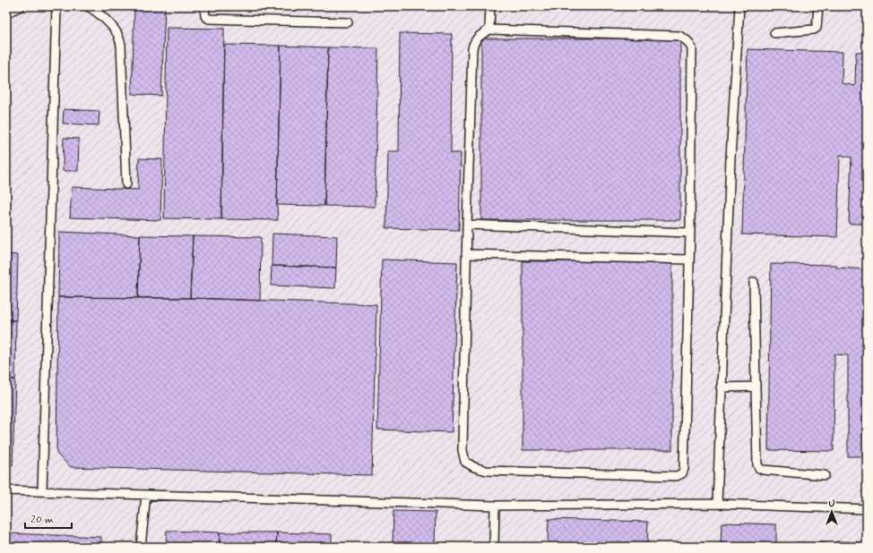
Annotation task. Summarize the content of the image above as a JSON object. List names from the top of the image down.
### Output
{
  "scale_bar": "20 m",
  "north": "top"
}
